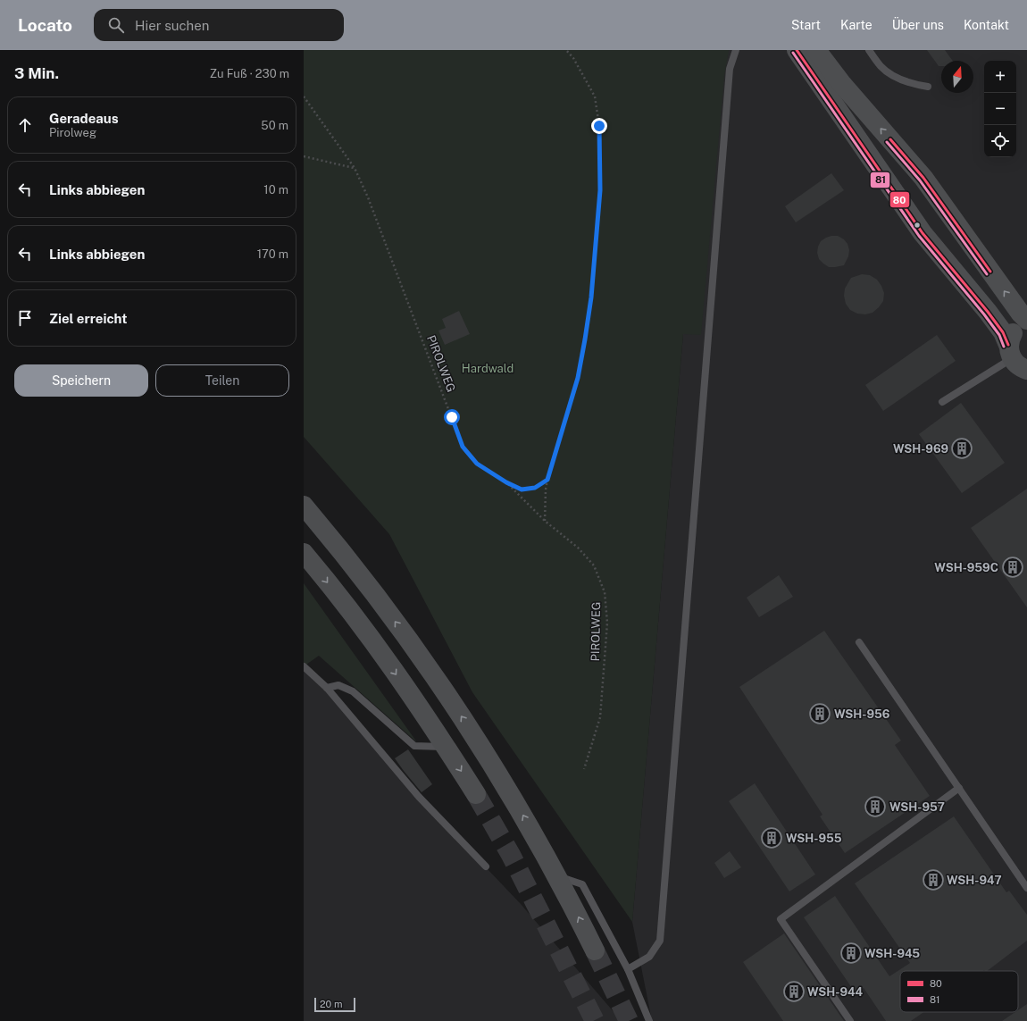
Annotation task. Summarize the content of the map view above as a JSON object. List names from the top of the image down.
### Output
{
  "streets": {
    "path": ["PIROLWEG"]
  },
  "parks": ["Hardwald"],
  "places": {
    "building": [
      "WSH-969",
      "WSH-959C",
      "WSH-956",
      "WSH-957",
      "WSH-955",
      "WSH-947",
      "WSH-945",
      "WSH-944"
    ]
  },
  "lines": ["transit line 80", "transit line 81"],
  "legend": ["80", "81"],
  "scale_bar": "20 m",
  "north": "top",
  "page": {
    "header": "Locato",
    "search": "Hier suchen",
    "nav": [
      "Start",
      "Karte",
      "Über uns",
      "Kontakt"
    ],
    "heading": ["3 Min.", "Zu Fuß · 230 m"],
    "map_buttons": ["+", "−"],
    "list": [
      ["Geradeaus", "Pirolweg", "50 m"],
      ["Links abbiegen", "10 m"],
      ["Links abbiegen", "170 m"],
      "Ziel erreicht"
    ],
    "buttons": ["Speichern", "Teilen"],
    "scale": "20 m"
  }
}
